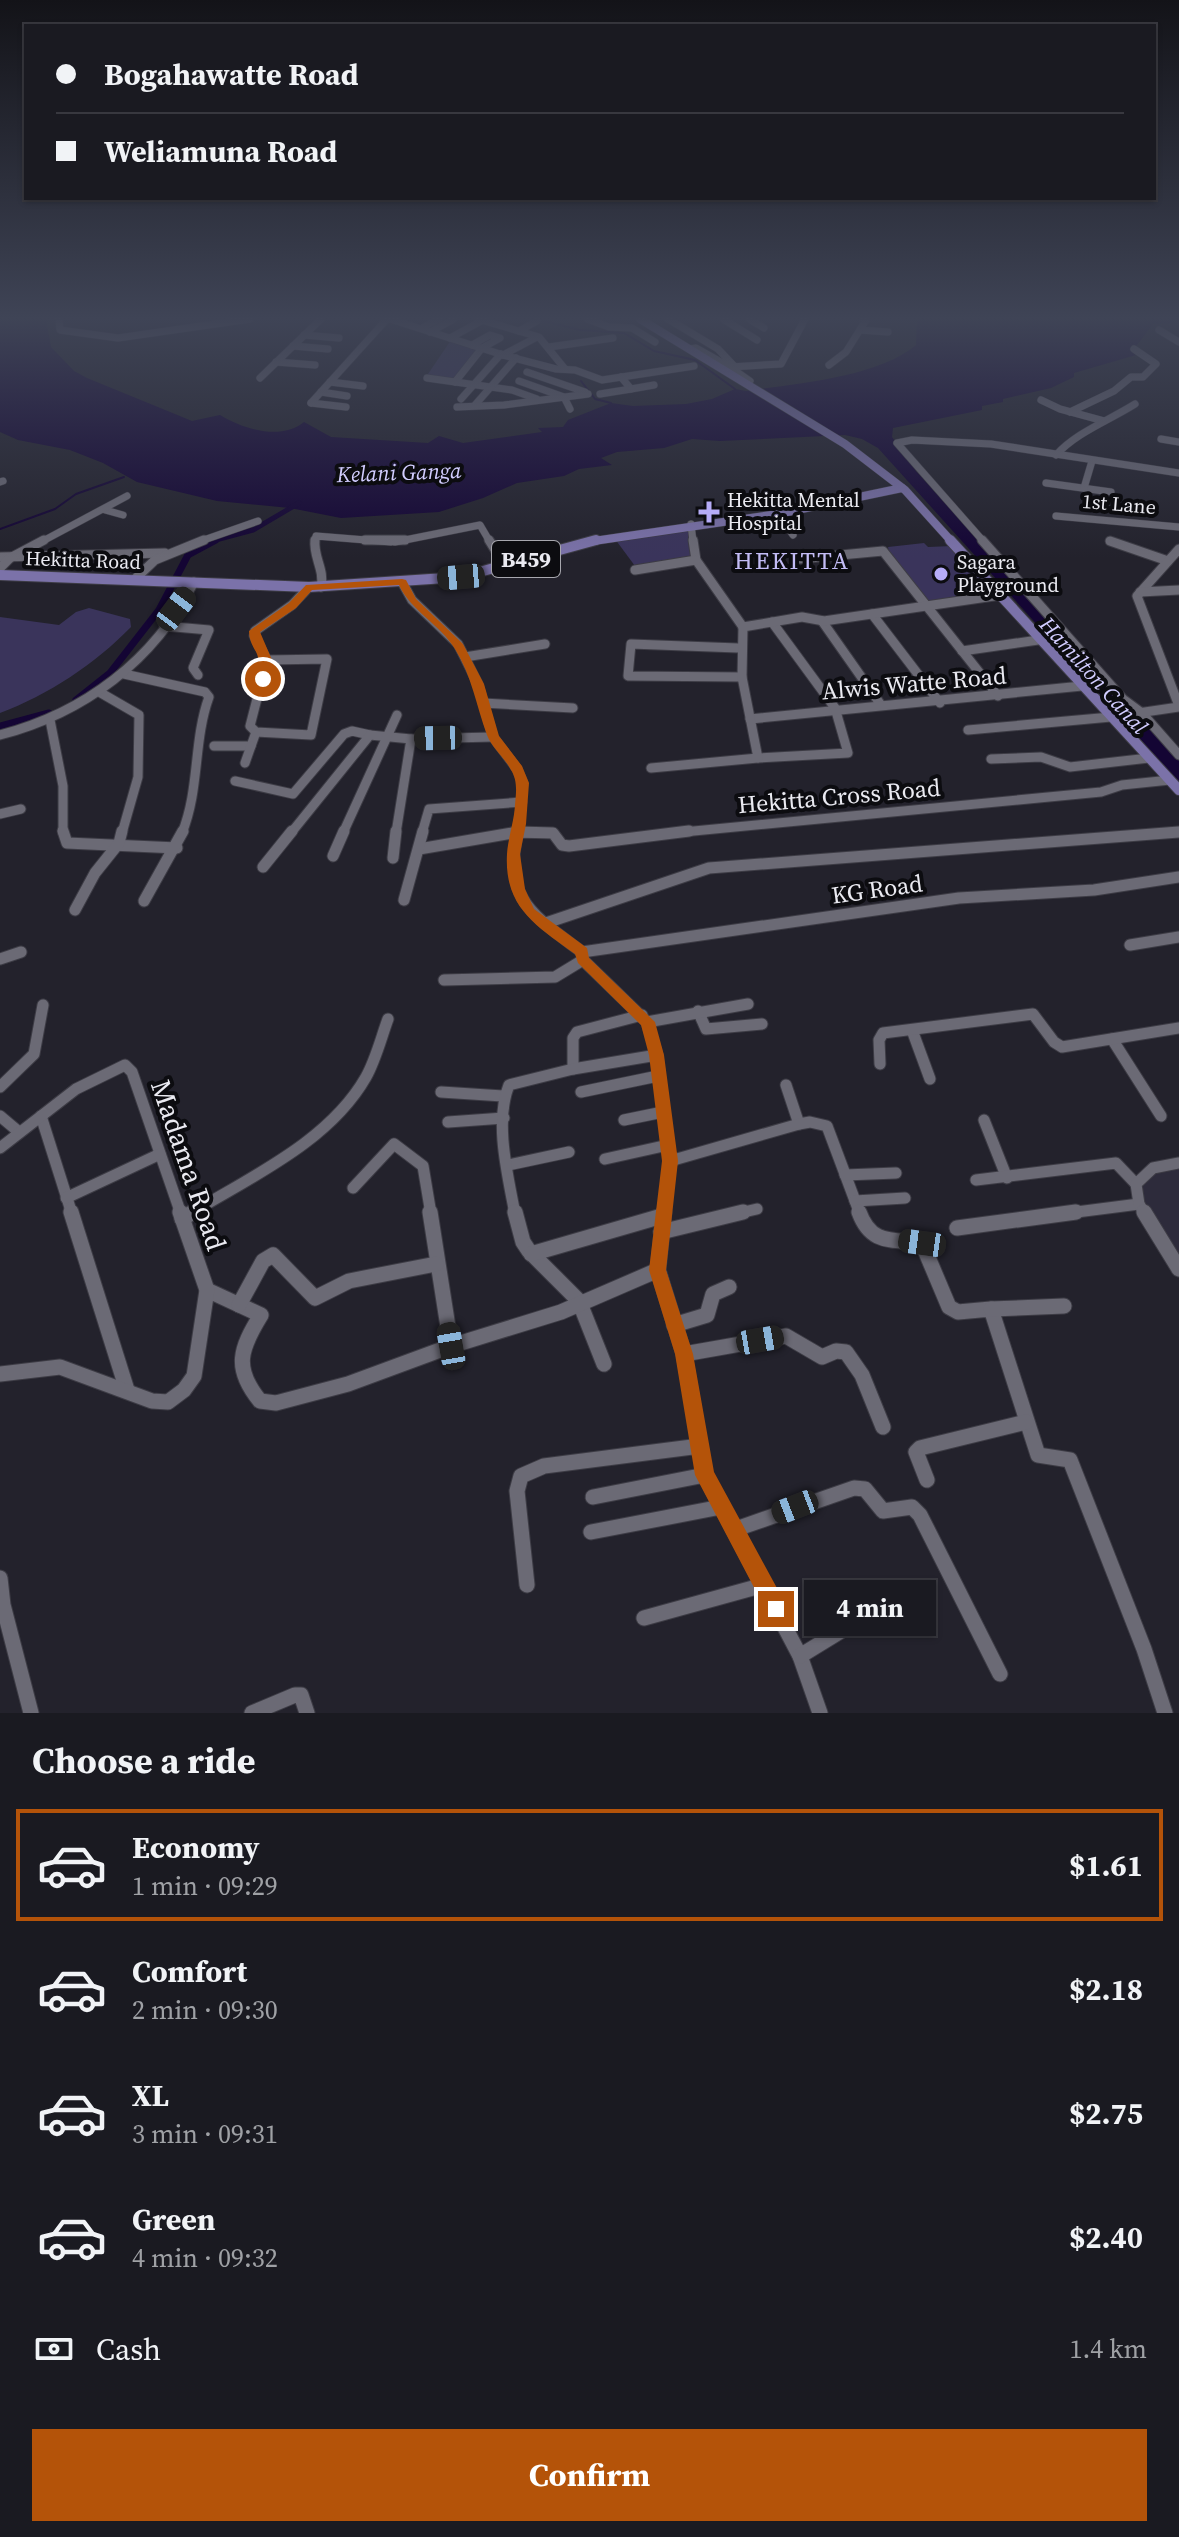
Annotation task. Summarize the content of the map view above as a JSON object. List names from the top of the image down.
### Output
{
  "streets": {
    "main road": ["B459", "Hekitta Road"],
    "street": [
      "1st Lane",
      "Alwis Watte Road",
      "Hekitta Cross Road",
      "KG Road",
      "Madama Road"
    ]
  },
  "crossings": [
    ["B459", "Hekitta Road"]
  ],
  "districts": ["HEKITTA"],
  "water": ["Kelani Ganga", "Hamilton Canal"],
  "places": {
    "health": ["Hekitta Mental Hospital"],
    "other": ["Sagara Playground"]
  },
  "page": {
    "banner": ["Bogahawatte Road", "Weliamuna Road"],
    "bubble": "4 min",
    "heading": "Choose a ride",
    "list": [
      {
        "name": "Economy",
        "note": "1 min · 09:29",
        "value": "$1.61"
      },
      {
        "name": "Comfort",
        "note": "2 min · 09:30",
        "value": "$2.18"
      },
      {
        "name": "XL",
        "note": "3 min · 09:31",
        "value": "$2.75"
      },
      {
        "name": "Green",
        "note": "4 min · 09:32",
        "value": "$2.40"
      }
    ],
    "pay": ["Cash", "1.4 km"],
    "buttons": "Confirm"
  }
}
